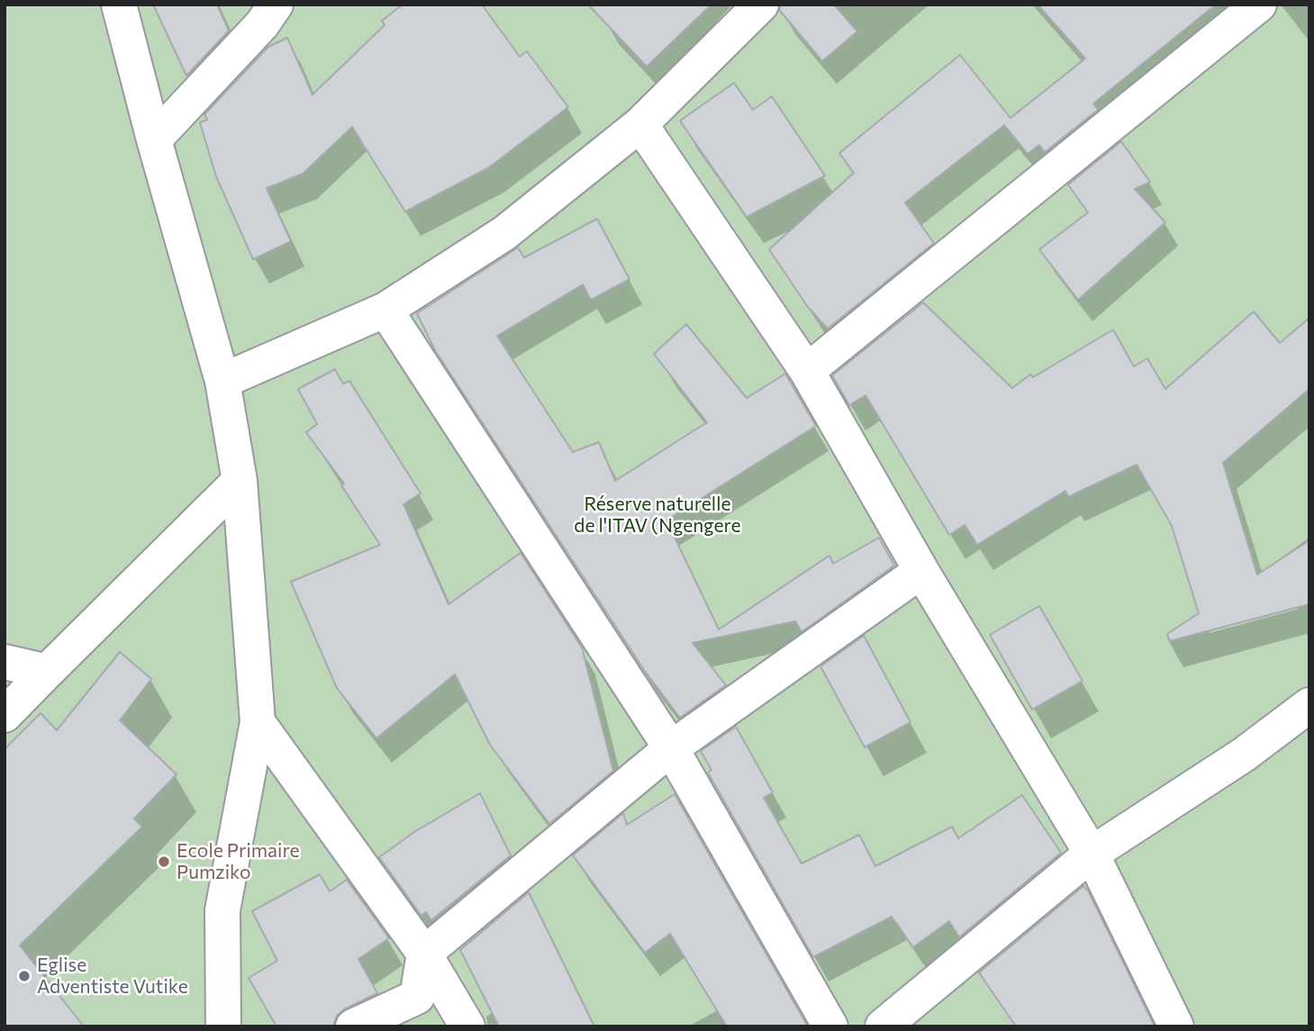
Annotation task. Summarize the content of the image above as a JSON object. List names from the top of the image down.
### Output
{
  "parks": ["Réserve naturelle de l'ITAV (Ngengere"],
  "places": ["Ecole Primaire Pumziko", "Eglise Adventiste Vutike"]
}
